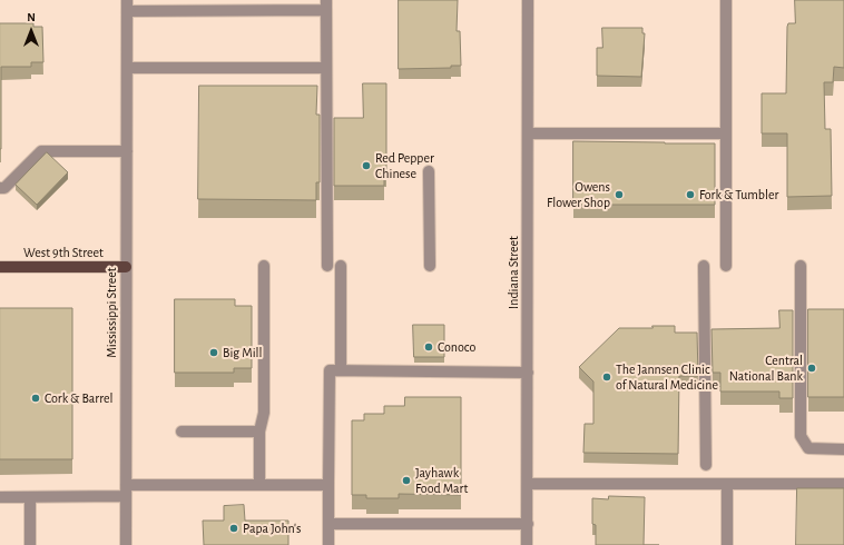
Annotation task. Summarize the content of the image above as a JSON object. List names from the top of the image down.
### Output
{
  "streets": {
    "main road": ["West 9th Street"],
    "street": ["Indiana Street", "Mississippi Street"]
  },
  "crossings": [
    ["West 9th Street", "Mississippi Street"]
  ],
  "places": [
    "Red Pepper Chinese",
    "Owens Flower Shop",
    "Fork & Tumbler",
    "Conoco",
    "Big Mill",
    "Central National Bank",
    "The Jannsen Clinic of Natural Medicine",
    "Cork & Barrel",
    "Jayhawk Food Mart",
    "Papa John's"
  ],
  "north": "top"
}
